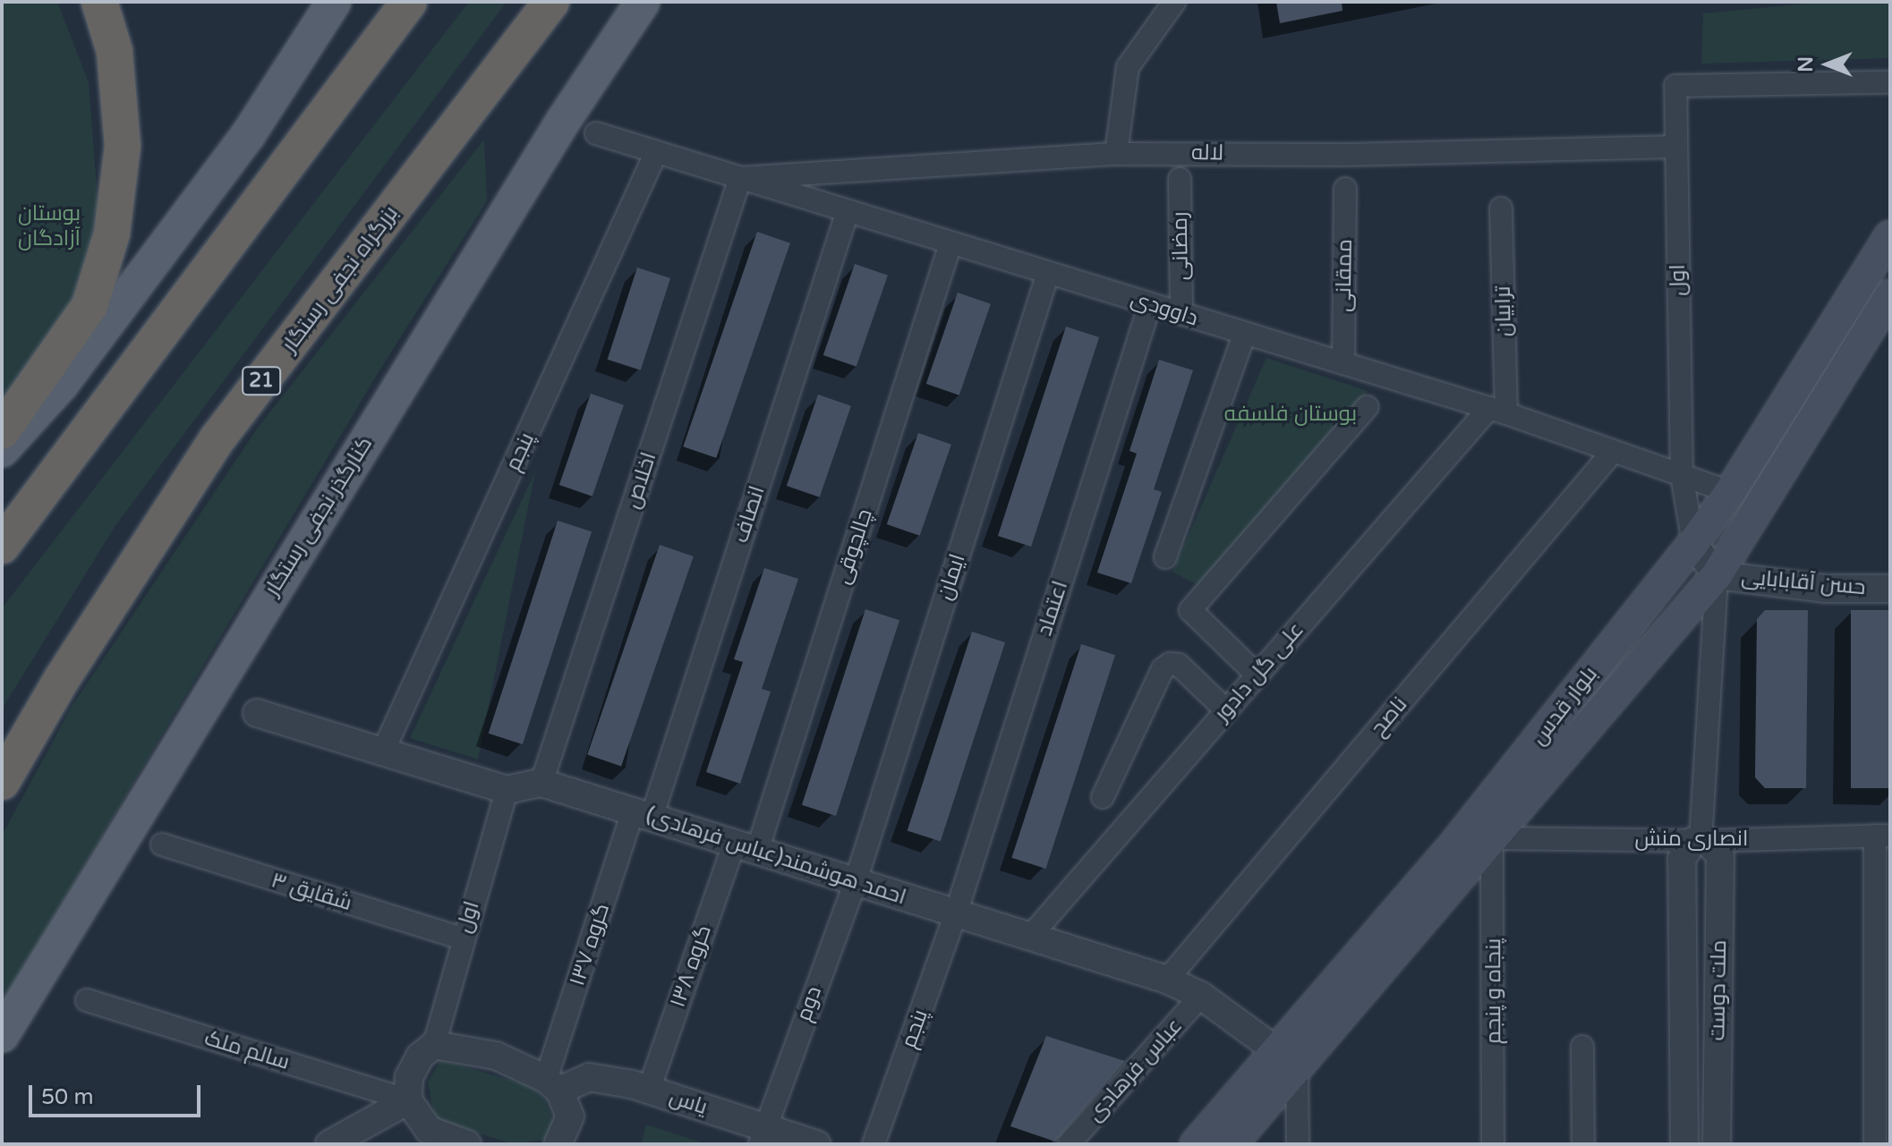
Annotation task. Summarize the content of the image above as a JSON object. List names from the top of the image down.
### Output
{
  "streets": {
    "highway": ["بزرگراه نجفی رستگار", "21"],
    "main road": ["کنارگذر نجفی رستگار", "بلوار قدس"],
    "street": [
      "لاله",
      "رمضانی",
      "ممقانی",
      "اول",
      "داوودی",
      "ترابیان",
      "پنجم",
      "اخلاص",
      "انصاف",
      "چالچوقی",
      "ایمان",
      "حسن آقابابایی",
      "اعتماد",
      "علی گل دادور",
      "ناصح",
      "انصاری منش",
      "احمد هوشمند(عباس فرهادی)",
      "شقایق ۳",
      "گروه ۱۳۷",
      "گروه ۱۳۸",
      "ملت دوست",
      "پنجاه و پنجم",
      "دوم",
      "سالم ملک",
      "عباس فرهادی",
      "یاس"
    ]
  },
  "crossings": [
    ["لاله", "اول"],
    ["لاله", "داوودی"],
    ["لاله", "اخلاص"],
    ["رمضانی", "داوودی"],
    ["ممقانی", "داوودی"],
    ["اول", "داوودی"],
    ["اول", "بلوار قدس"],
    ["اول", "احمد هوشمند(عباس فرهادی)"],
    ["اول", "شقایق ۳"],
    ["داوودی", "ترابیان"],
    ["داوودی", "پنجم"],
    ["داوودی", "اخلاص"],
    ["داوودی", "انصاف"],
    ["داوودی", "چالچوقی"],
    ["داوودی", "ایمان"],
    ["داوودی", "اعتماد"],
    ["داوودی", "علی گل دادور"],
    ["داوودی", "بلوار قدس"],
    ["داوودی", "ناصح"],
    ["ترابیان", "علی گل دادور"],
    ["پنجم", "اعتماد"],
    ["پنجم", "احمد هوشمند(عباس فرهادی)"],
    ["اخلاص", "احمد هوشمند(عباس فرهادی)"],
    ["انصاف", "احمد هوشمند(عباس فرهادی)"],
    ["انصاف", "گروه ۱۳۷"],
    ["چالچوقی", "احمد هوشمند(عباس فرهادی)"],
    ["چالچوقی", "گروه ۱۳۸"],
    ["ایمان", "احمد هوشمند(عباس فرهادی)"],
    ["ایمان", "دوم"],
    ["حسن آقابابایی", "بلوار قدس"],
    ["اعتماد", "احمد هوشمند(عباس فرهادی)"],
    ["علی گل دادور", "احمد هوشمند(عباس فرهادی)"],
    ["بلوار قدس", "انصاری منش"],
    ["بلوار قدس", "احمد هوشمند(عباس فرهادی)"],
    ["بلوار قدس", "پنجاه و پنجم"],
    ["ناصح", "احمد هوشمند(عباس فرهادی)"],
    ["انصاری منش", "ملت دوست"],
    ["انصاری منش", "پنجاه و پنجم"],
    ["احمد هوشمند(عباس فرهادی)", "گروه ۱۳۷"],
    ["احمد هوشمند(عباس فرهادی)", "گروه ۱۳۸"],
    ["احمد هوشمند(عباس فرهادی)", "دوم"],
    ["احمد هوشمند(عباس فرهادی)", "عباس فرهادی"],
    ["گروه ۱۳۷", "یاس"],
    ["گروه ۱۳۸", "یاس"],
    ["دوم", "یاس"]
  ],
  "parks": ["بوستان آزادگان", "بوستان فلسفه"],
  "scale_bar": "50 m",
  "north": "left"
}
